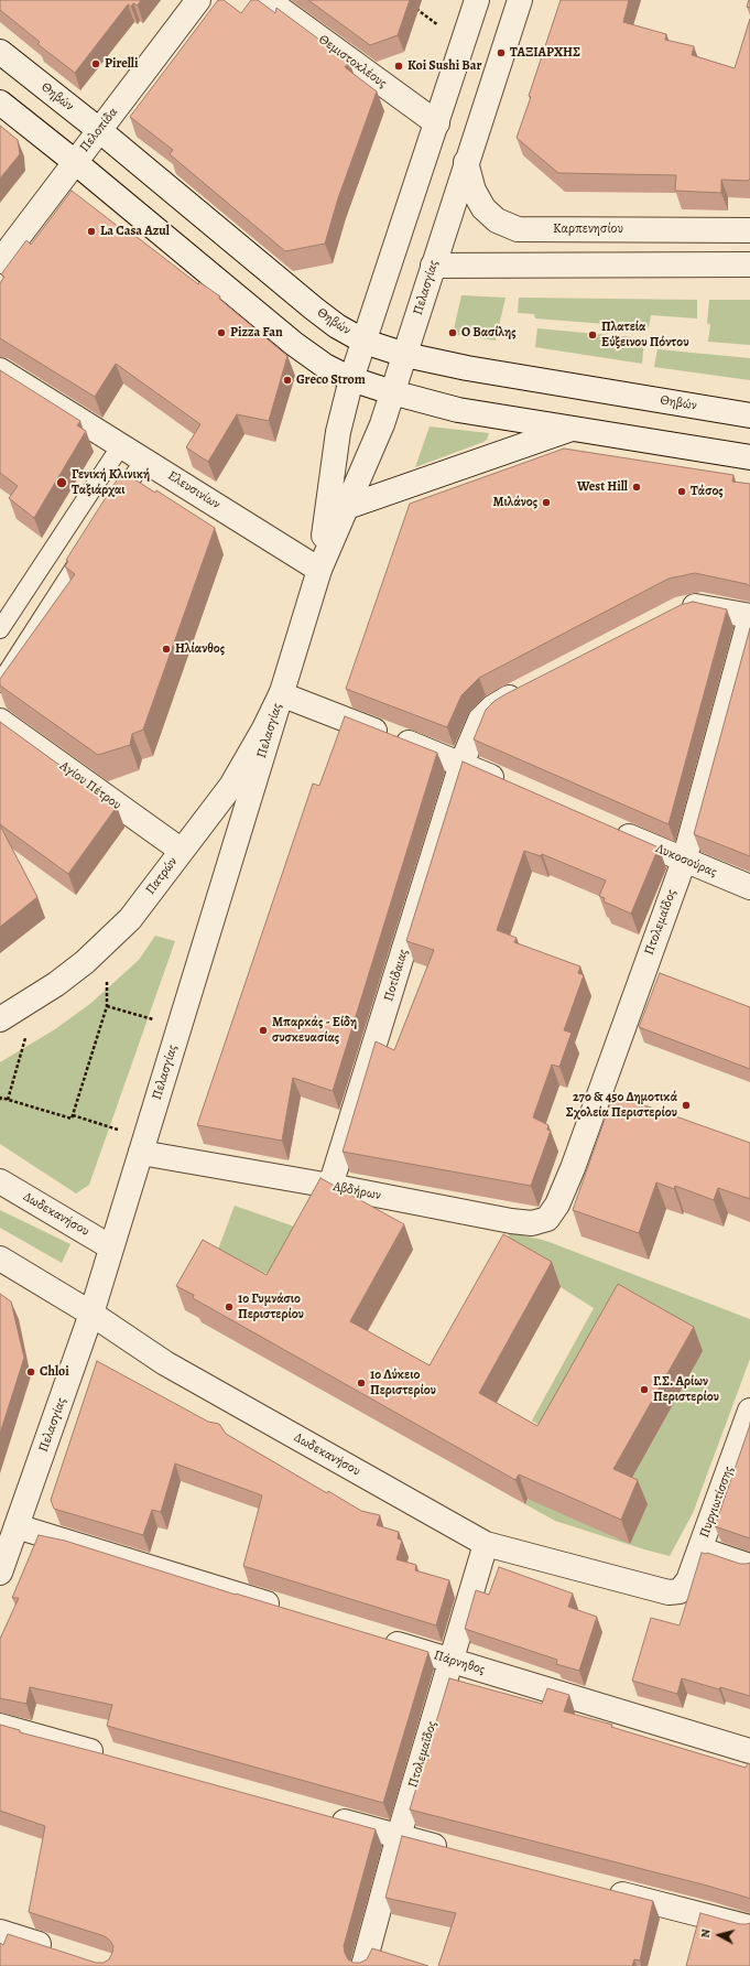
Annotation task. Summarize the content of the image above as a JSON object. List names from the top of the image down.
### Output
{
  "streets": {
    "street": [
      "Θεμιστοκλέους",
      "Θηβών",
      "Πελοπίδα",
      "Καρπενησίου",
      "Πελασγίας",
      "Ελευσινίων",
      "Αγίου Πέτρου",
      "Λυκοσούρας",
      "Πατρών",
      "Πτολεμαΐδος",
      "Ποτίδαιας",
      "Αβδήρων",
      "Δωδεκανήσου",
      "Πυργιωτίσσης",
      "Πάρνηθος"
    ]
  },
  "crossings": [
    ["Θεμιστοκλέους", "Πελασγίας"],
    ["Θηβών", "Πελοπίδα"],
    ["Θηβών", "Πελασγίας"],
    ["Καρπενησίου", "Πελασγίας"],
    ["Πελασγίας", "Ελευσινίων"],
    ["Πελασγίας", "Πατρών"],
    ["Πελασγίας", "Αβδήρων"],
    ["Πελασγίας", "Δωδεκανήσου"],
    ["Αγίου Πέτρου", "Πατρών"],
    ["Λυκοσούρας", "Πτολεμαΐδος"],
    ["Πτολεμαΐδος", "Αβδήρων"],
    ["Πτολεμαΐδος", "Δωδεκανήσου"],
    ["Πτολεμαΐδος", "Πάρνηθος"],
    ["Ποτίδαιας", "Αβδήρων"],
    ["Δωδεκανήσου", "Πυργιωτίσσης"]
  ],
  "places": [
    "ΤΑΞΙΑΡΧΗΣ",
    "Pirelli",
    "Koi Sushi Bar",
    "La Casa Azul",
    "Pizza Fan",
    "Ο Βασίλης",
    "Πλατεία Εύξεινου Πόντου",
    "Greco Strom",
    "Γενική Κλινική Ταξιάρχαι",
    "West Hill",
    "Τάσος",
    "Μιλάνος",
    "Ηλίανθος",
    "Μπαρκάς - Είδη συσκευασίας",
    "27ο & 45ο Δημοτικά Σχολεία Περιστερίου",
    "1ο Γυμνάσιο Περιστερίου",
    "Chloi",
    "1ο Λύκειο Περιστερίου",
    "Γ.Σ. Αρίων Περιστερίου"
  ],
  "north": "left"
}
